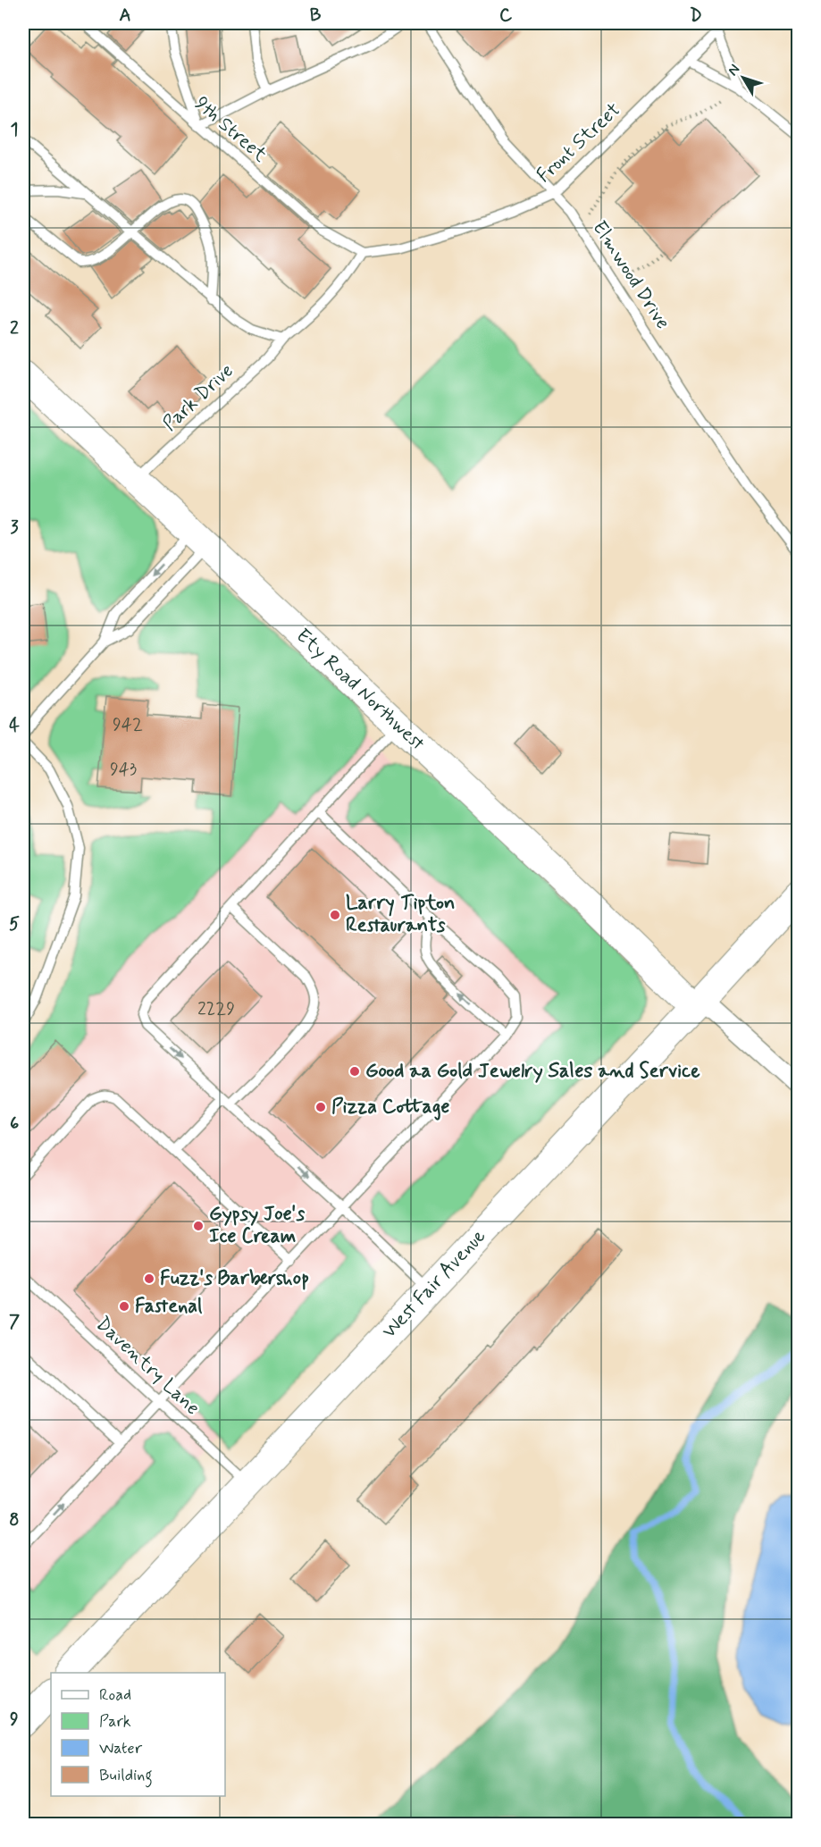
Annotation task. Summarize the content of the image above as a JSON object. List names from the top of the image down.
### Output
{
  "streets": {
    "street": ["Ety Road Northwest", "West Fair Avenue"],
    "lane": [
      "9th Street",
      "Front Street",
      "Elmwood Drive",
      "Park Drive",
      "Daventry Lane"
    ]
  },
  "crossings": [
    ["9th Street", "Front Street"],
    ["9th Street", "Park Drive"],
    ["Front Street", "Elmwood Drive"],
    ["Front Street", "Park Drive"],
    ["Park Drive", "Ety Road Northwest"],
    ["Ety Road Northwest", "West Fair Avenue"],
    ["West Fair Avenue", "Daventry Lane"]
  ],
  "places": [
    "Larry Tipton Restaurants",
    "Good aa Gold Jewelry Sales and Service",
    "Pizza Cottage",
    "Gypsy Joe's Ice Cream",
    "Fuzz's Barbershop",
    "Fastenal"
  ],
  "house_numbers": ["942", "943", "2229"],
  "legend": [
    "Road",
    "Park",
    "Water",
    "Building"
  ],
  "north": "top left",
  "grid": {
    "columns": [
      "A",
      "B",
      "C",
      "D"
    ],
    "rows": [
      "1",
      "2",
      "3",
      "4",
      "5",
      "6",
      "7",
      "8",
      "9"
    ]
  }
}
